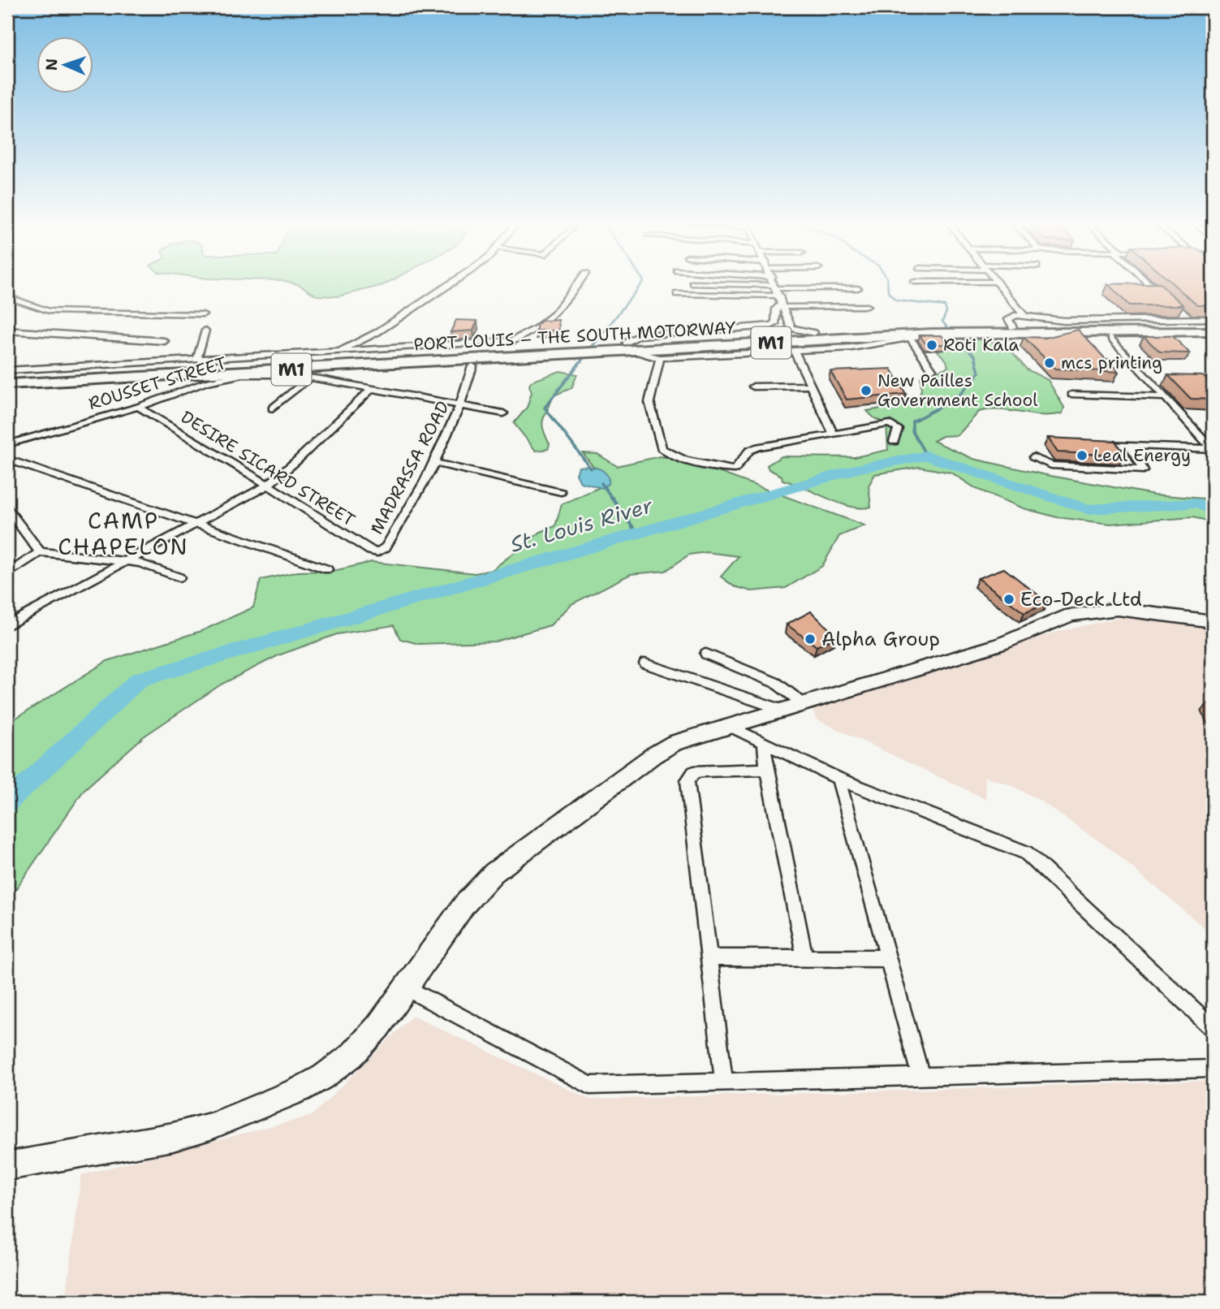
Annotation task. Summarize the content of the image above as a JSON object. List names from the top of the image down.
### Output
{
  "streets": {
    "highway": ["PORT LOUIS – THE SOUTH MOTORWAY", "M1"],
    "street": ["ROUSSET STREET", "MADRASSA ROAD", "DESIRE SICARD STREET"]
  },
  "crossings": [
    ["PORT LOUIS – THE SOUTH MOTORWAY", "ROUSSET STREET"],
    ["ROUSSET STREET", "DESIRE SICARD STREET"],
    ["MADRASSA ROAD", "DESIRE SICARD STREET"]
  ],
  "districts": ["CAMP CHAPELON"],
  "water": ["St. Louis River"],
  "places": [
    "Roti Kala",
    "mcs printing",
    "New Pailles Government School",
    "Leal Energy",
    "Eco-Deck Ltd",
    "Alpha Group"
  ],
  "north": "left"
}
